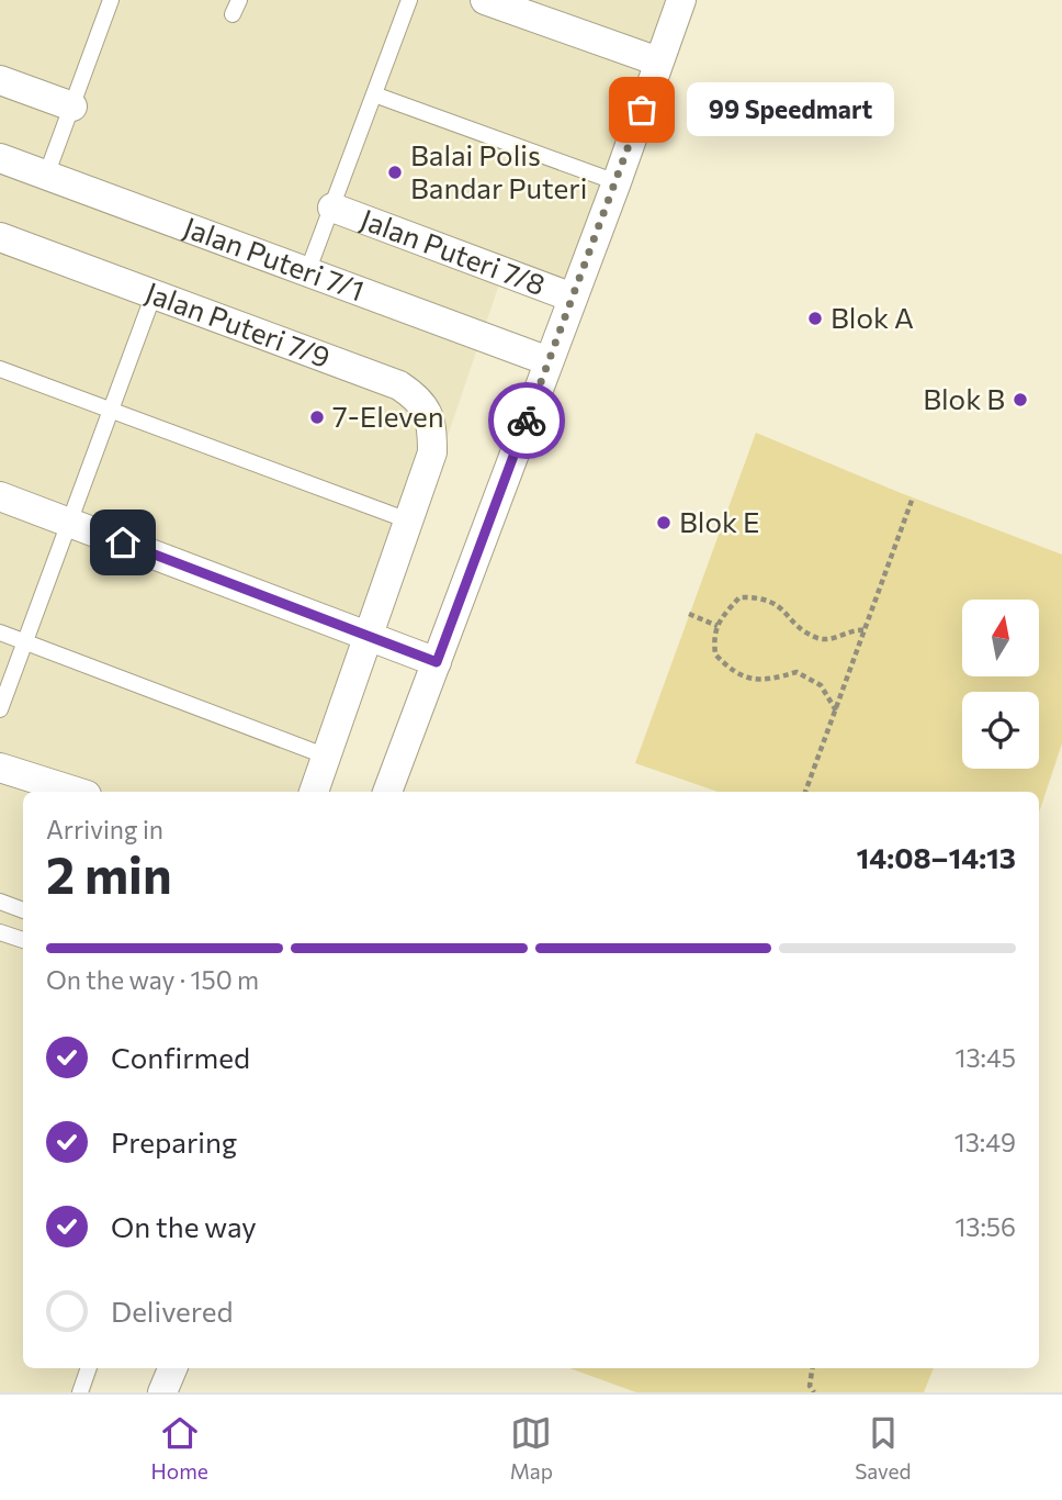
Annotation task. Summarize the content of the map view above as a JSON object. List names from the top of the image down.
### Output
{
  "streets": {
    "street": ["Jalan Puteri 7/8", "Jalan Puteri 7/1", "Jalan Puteri 7/9"]
  },
  "places": [
    "99 Speedmart",
    "Balai Polis Bandar Puteri",
    "Blok A",
    "Blok B",
    "7-Eleven",
    "Blok E"
  ],
  "north": "top",
  "page": {
    "bubble": "99 Speedmart",
    "heading": ["2 min", "Arriving in", "14:08–14:13"],
    "bar": "On the way · 150 m",
    "list": [
      ["Confirmed", "13:45"],
      ["Preparing", "13:49"],
      ["On the way", "13:56"],
      "Delivered"
    ],
    "tabs": ["Home", "Map", "Saved"]
  }
}
